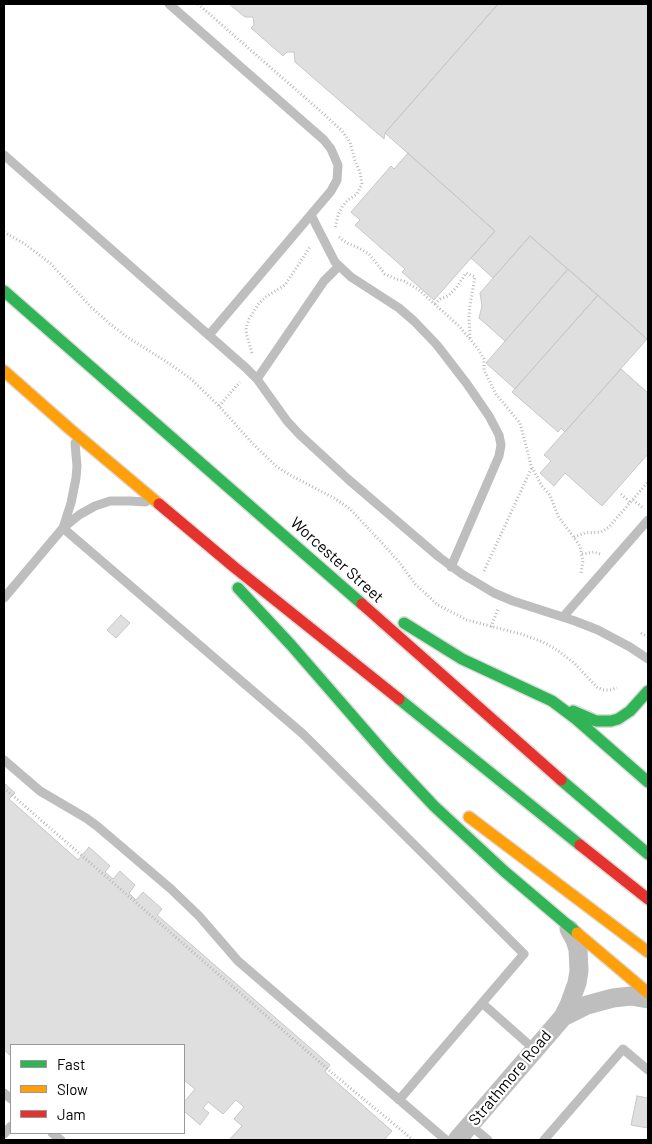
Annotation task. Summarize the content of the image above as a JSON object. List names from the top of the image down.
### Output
{
  "streets": {
    "highway": ["Worcester Street"],
    "street": ["Strathmore Road"]
  },
  "legend": ["Fast", "Slow", "Jam"]
}
